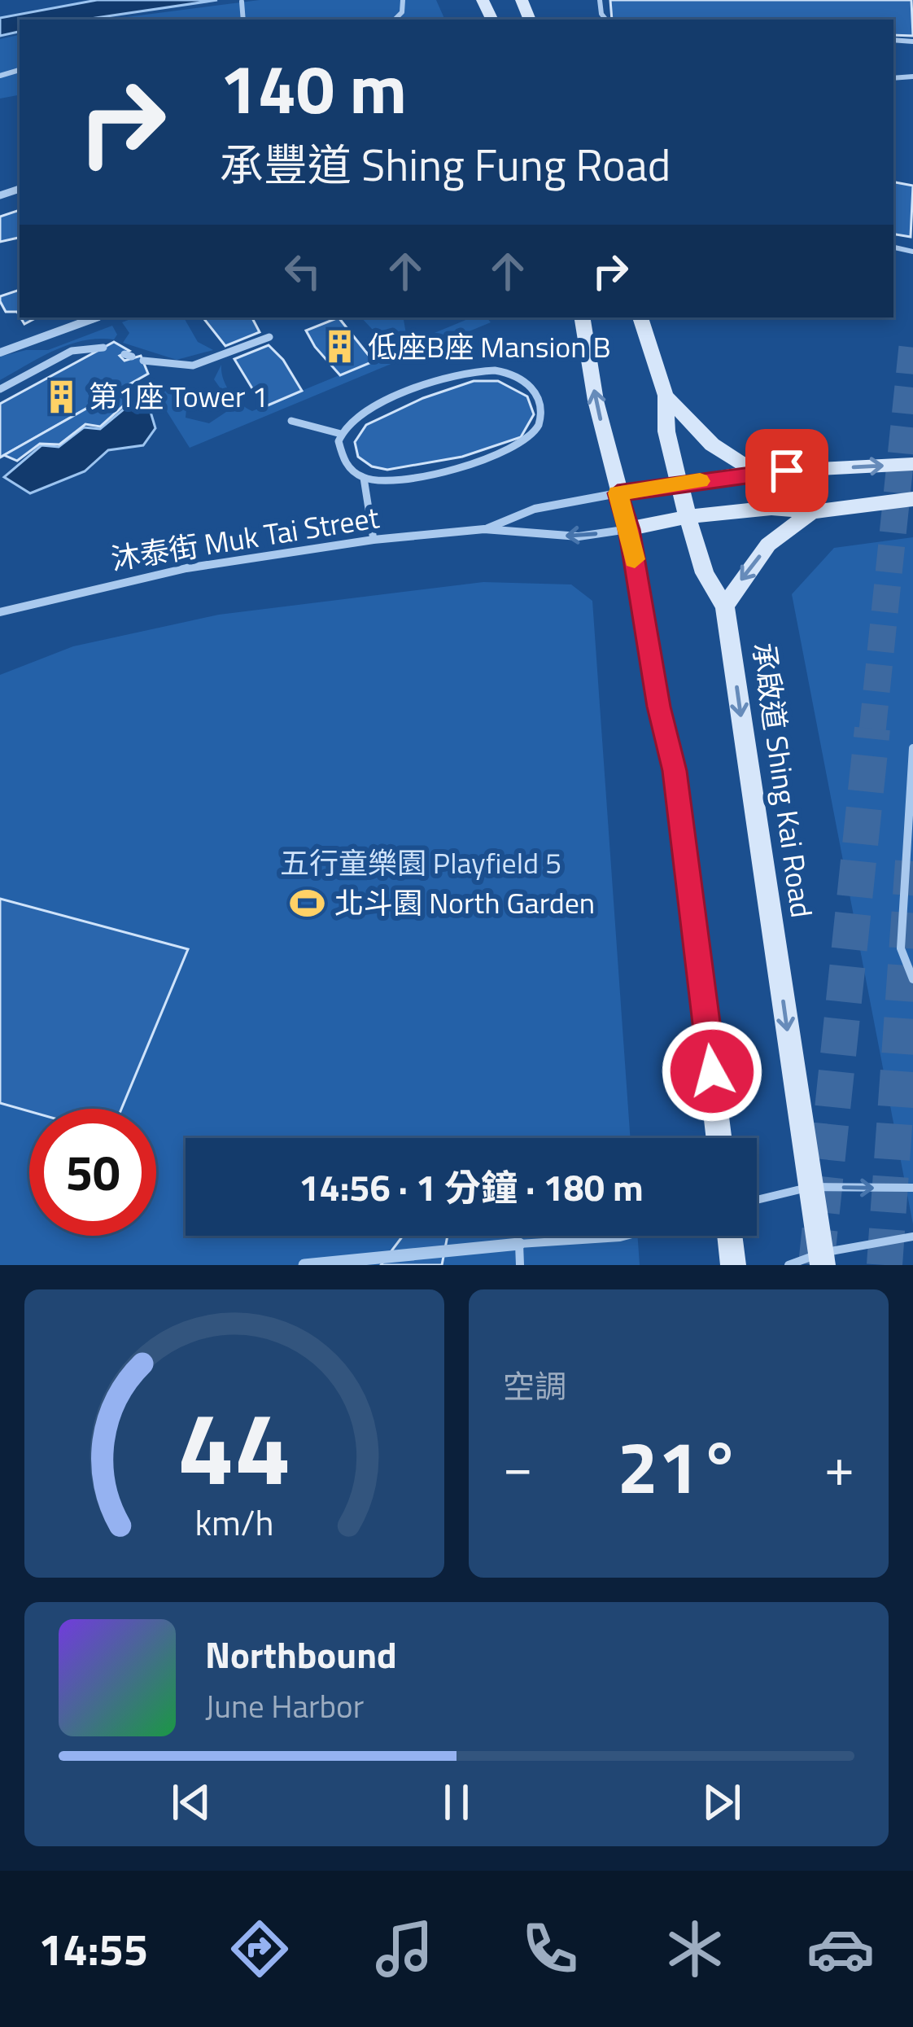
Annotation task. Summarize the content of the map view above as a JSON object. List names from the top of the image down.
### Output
{
  "streets": {
    "main road": ["承啟道 Shing Kai Road"],
    "street": ["沐泰街 Muk Tai Street"]
  },
  "parks": ["五行童樂園 Playfield 5"],
  "places": {
    "building": ["低座B座 Mansion B", "第1座 Tower 1"],
    "sports": ["北斗園 North Garden"]
  },
  "page": {
    "turn": ["140 m", "承豐道 Shing Fung Road"],
    "limit": "50",
    "trip": "14:56 · 1 分鐘 · 180 m",
    "tile": "空調",
    "heat": ["−", "21°", "+"],
    "song": ["Northbound", "June Harbor"],
    "tabs": "14:55",
    "gauge": ["44", "km/h"]
  }
}
